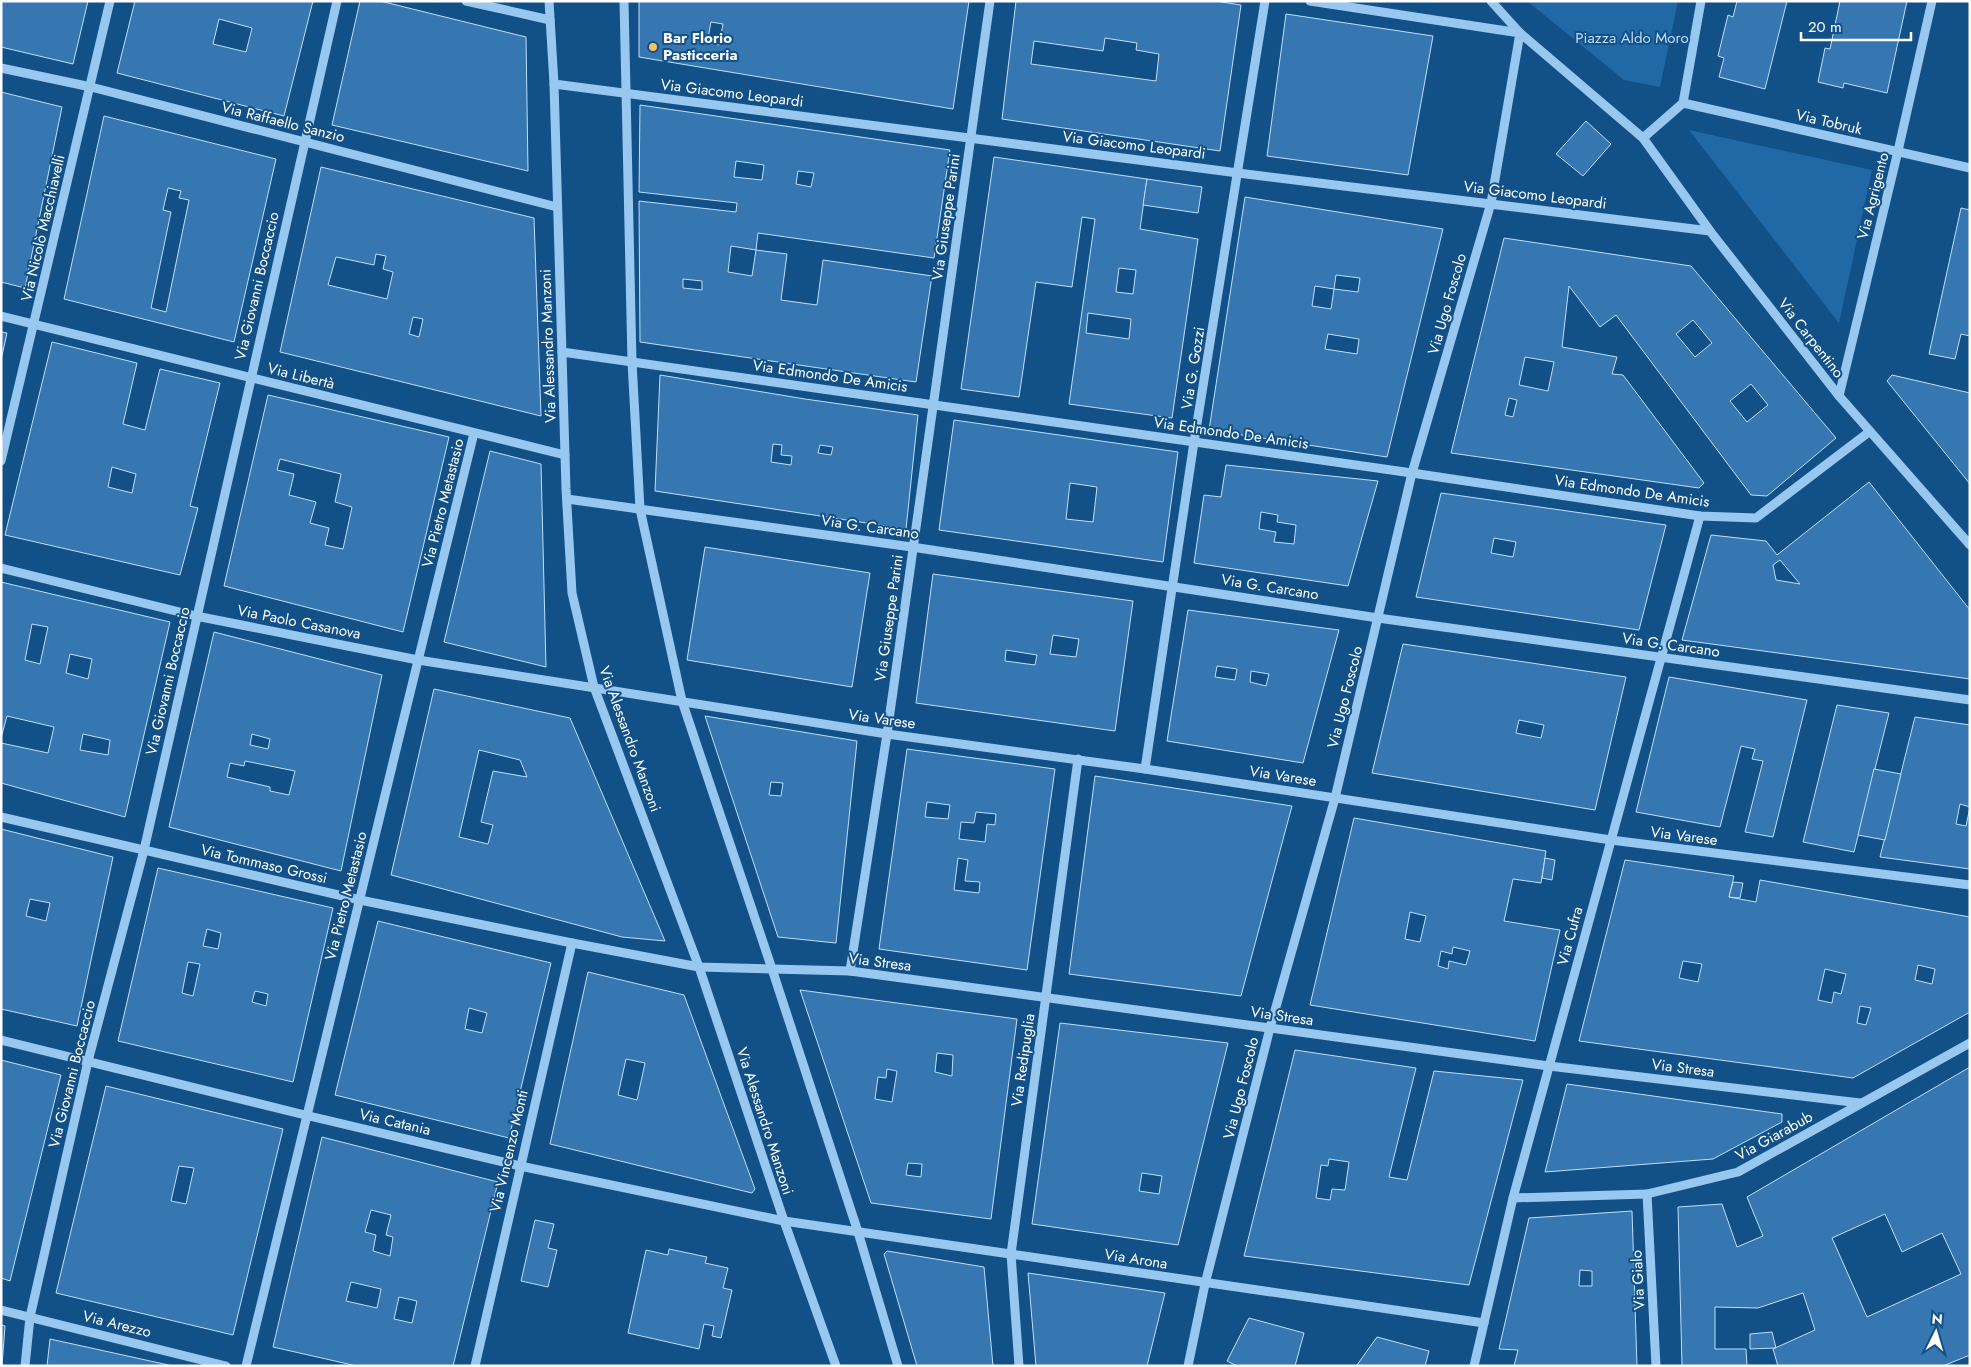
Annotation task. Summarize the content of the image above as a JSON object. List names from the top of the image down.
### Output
{
  "streets": {
    "street": [
      "Via Giacomo Leopardi",
      "Via Raffaello Sanzio",
      "Via Tobruk",
      "Via Agrigento",
      "Via Giuseppe Parini",
      "Via Nicolò Macchiavelli",
      "Via Giovanni Boccaccio",
      "Via Ugo Foscolo",
      "Via Carpentino",
      "Via Alessandro Manzoni",
      "Via G. Gozzi",
      "Via Libertà",
      "Via Edmondo De Amicis",
      "Via Pietro Metastasio",
      "Via G. Carcano",
      "Via Paolo Casanova",
      "Via Varese",
      "Via Tommaso Grossi",
      "Via Cufra",
      "Via Stresa",
      "Via Redipuglia",
      "Via Catania",
      "Via Giarabub",
      "Via Vincenzo Monti",
      "Via Arona",
      "Via Gialo",
      "Via Arezzo"
    ]
  },
  "crossings": [
    ["Via Giacomo Leopardi", "Via Giuseppe Parini"],
    ["Via Giacomo Leopardi", "Via Ugo Foscolo"],
    ["Via Giacomo Leopardi", "Via Carpentino"],
    ["Via Giacomo Leopardi", "Via Alessandro Manzoni"],
    ["Via Giacomo Leopardi", "Via G. Gozzi"],
    ["Via Raffaello Sanzio", "Via Nicolò Macchiavelli"],
    ["Via Raffaello Sanzio", "Via Giovanni Boccaccio"],
    ["Via Raffaello Sanzio", "Via Alessandro Manzoni"],
    ["Via Tobruk", "Via Agrigento"],
    ["Via Agrigento", "Via Carpentino"],
    ["Via Giuseppe Parini", "Via Edmondo De Amicis"],
    ["Via Giuseppe Parini", "Via G. Carcano"],
    ["Via Giuseppe Parini", "Via Varese"],
    ["Via Giuseppe Parini", "Via Stresa"],
    ["Via Nicolò Macchiavelli", "Via Libertà"],
    ["Via Giovanni Boccaccio", "Via Libertà"],
    ["Via Giovanni Boccaccio", "Via Paolo Casanova"],
    ["Via Giovanni Boccaccio", "Via Tommaso Grossi"],
    ["Via Giovanni Boccaccio", "Via Catania"],
    ["Via Giovanni Boccaccio", "Via Arezzo"],
    ["Via Ugo Foscolo", "Via Edmondo De Amicis"],
    ["Via Ugo Foscolo", "Via G. Carcano"],
    ["Via Ugo Foscolo", "Via Varese"],
    ["Via Ugo Foscolo", "Via Stresa"],
    ["Via Ugo Foscolo", "Via Arona"],
    ["Via Carpentino", "Via Edmondo De Amicis"],
    ["Via Alessandro Manzoni", "Via Libertà"],
    ["Via Alessandro Manzoni", "Via Edmondo De Amicis"],
    ["Via Alessandro Manzoni", "Via G. Carcano"],
    ["Via Alessandro Manzoni", "Via Paolo Casanova"],
    ["Via Alessandro Manzoni", "Via Varese"],
    ["Via Alessandro Manzoni", "Via Tommaso Grossi"],
    ["Via Alessandro Manzoni", "Via Stresa"],
    ["Via Alessandro Manzoni", "Via Catania"],
    ["Via Alessandro Manzoni", "Via Arona"],
    ["Via G. Gozzi", "Via Edmondo De Amicis"],
    ["Via G. Gozzi", "Via G. Carcano"],
    ["Via G. Gozzi", "Via Varese"],
    ["Via Libertà", "Via Pietro Metastasio"],
    ["Via Edmondo De Amicis", "Via Cufra"],
    ["Via Pietro Metastasio", "Via Paolo Casanova"],
    ["Via Pietro Metastasio", "Via Tommaso Grossi"],
    ["Via Pietro Metastasio", "Via Catania"],
    ["Via G. Carcano", "Via Cufra"],
    ["Via Paolo Casanova", "Via Varese"],
    ["Via Varese", "Via Cufra"],
    ["Via Varese", "Via Redipuglia"],
    ["Via Tommaso Grossi", "Via Stresa"],
    ["Via Tommaso Grossi", "Via Vincenzo Monti"],
    ["Via Cufra", "Via Stresa"],
    ["Via Cufra", "Via Giarabub"],
    ["Via Cufra", "Via Arona"],
    ["Via Stresa", "Via Redipuglia"],
    ["Via Stresa", "Via Giarabub"],
    ["Via Redipuglia", "Via Arona"],
    ["Via Catania", "Via Vincenzo Monti"],
    ["Via Catania", "Via Arona"],
    ["Via Giarabub", "Via Gialo"]
  ],
  "parks": ["Piazza Aldo Moro"],
  "places": ["Bar Florio Pasticceria"],
  "scale_bar": "20 m",
  "north": "top"
}
